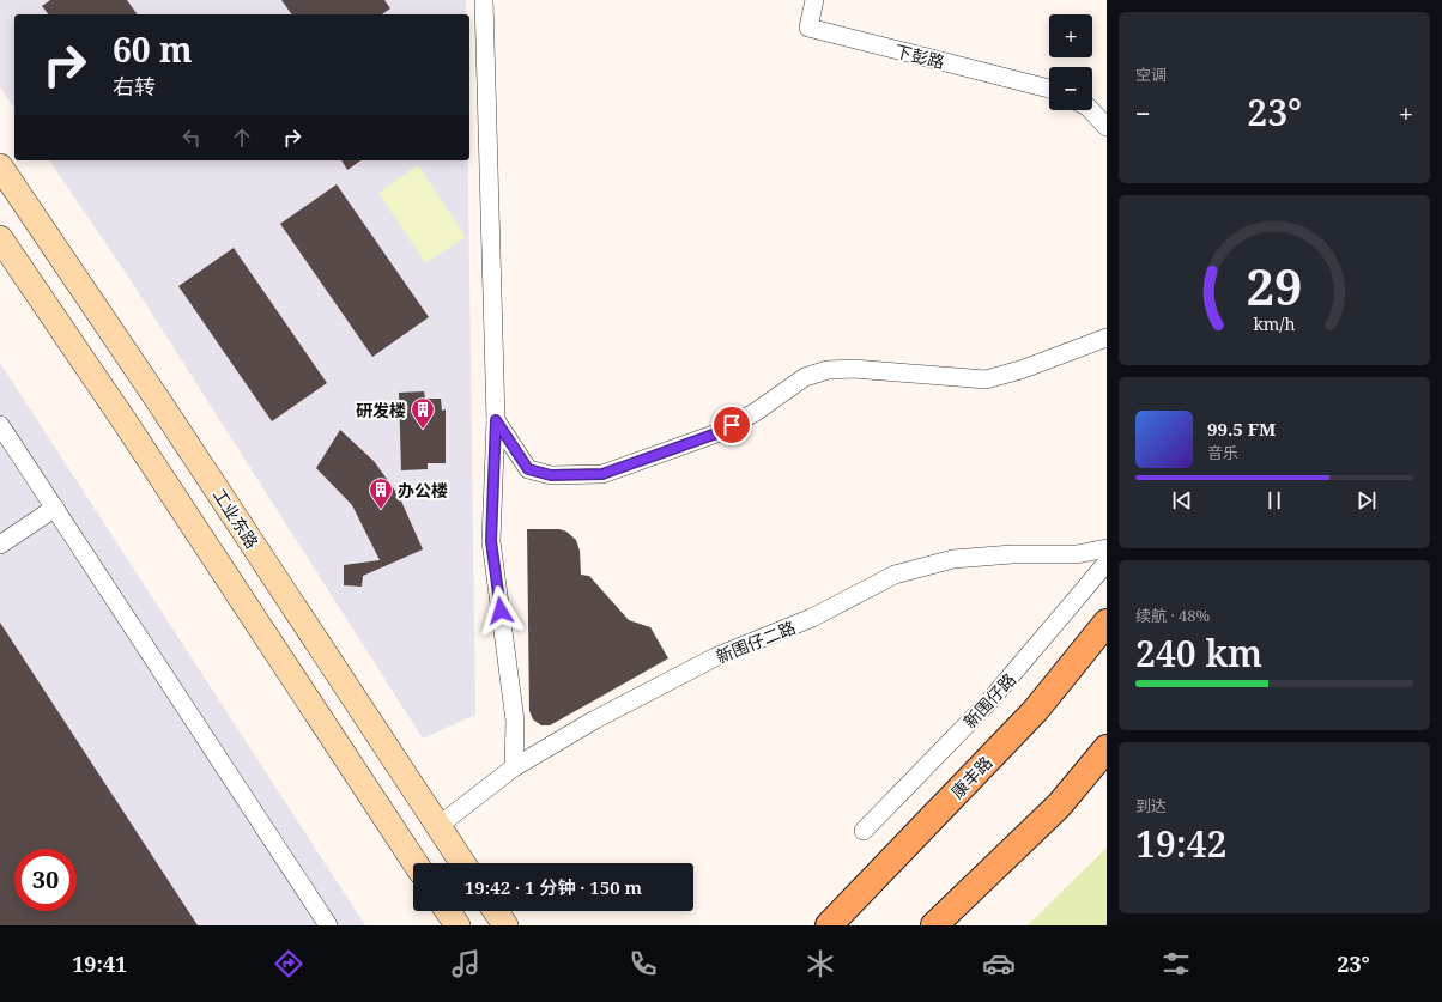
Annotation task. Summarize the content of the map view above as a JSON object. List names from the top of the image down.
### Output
{
  "streets": {
    "main road": ["工业东路", "康丰路"],
    "street": ["下彭路", "新围仔二路", "新围仔路"]
  },
  "crossings": [
    ["工业东路", "新围仔二路"]
  ],
  "places": {
    "building": ["研发楼", "办公楼"]
  },
  "page": {
    "tile": [
      "空调",
      ["续航 · 48%", "240 km"],
      ["到达", "19:42"]
    ],
    "map_buttons": ["+", "−"],
    "turn": ["60 m", "右转"],
    "heat": ["−", "23°", "+"],
    "song": ["99.5 FM", "音乐"],
    "limit": "30",
    "trip": "19:42 · 1 分钟 · 150 m",
    "tabs": ["19:41", "23°"],
    "gauge": ["29", "km/h"]
  }
}
